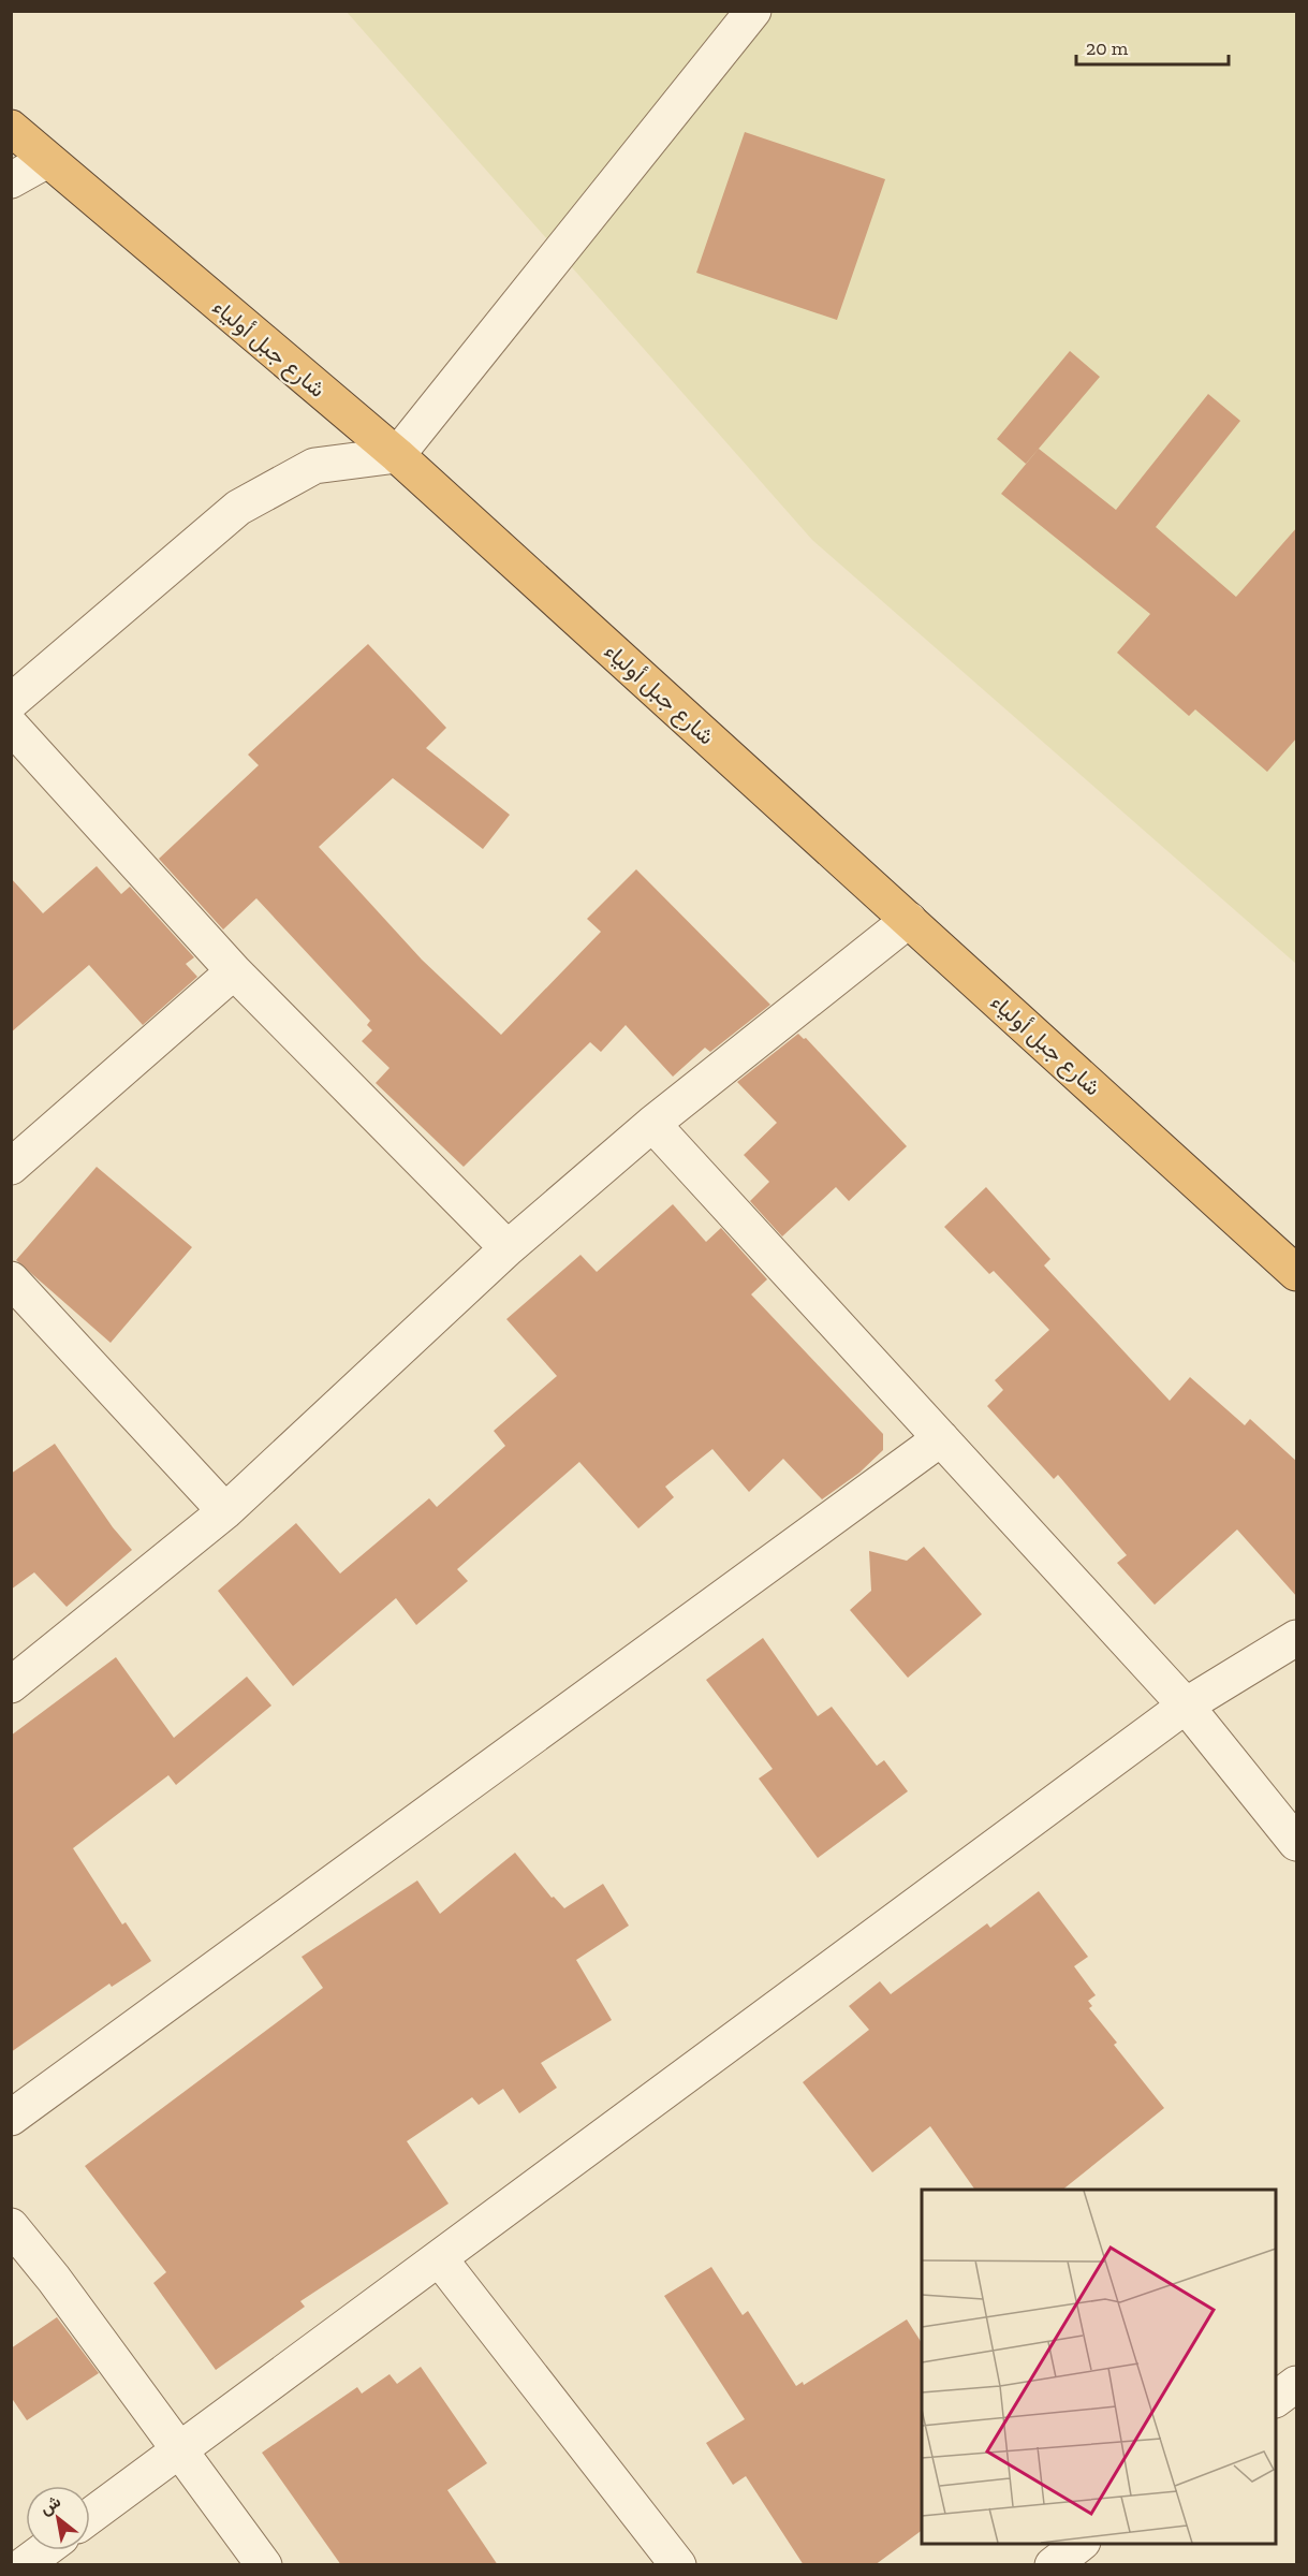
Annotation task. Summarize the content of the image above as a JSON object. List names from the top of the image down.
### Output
{
  "streets": {
    "highway": ["شارع جبل أولياء"]
  },
  "scale_bar": "20 m",
  "north": "top left"
}
